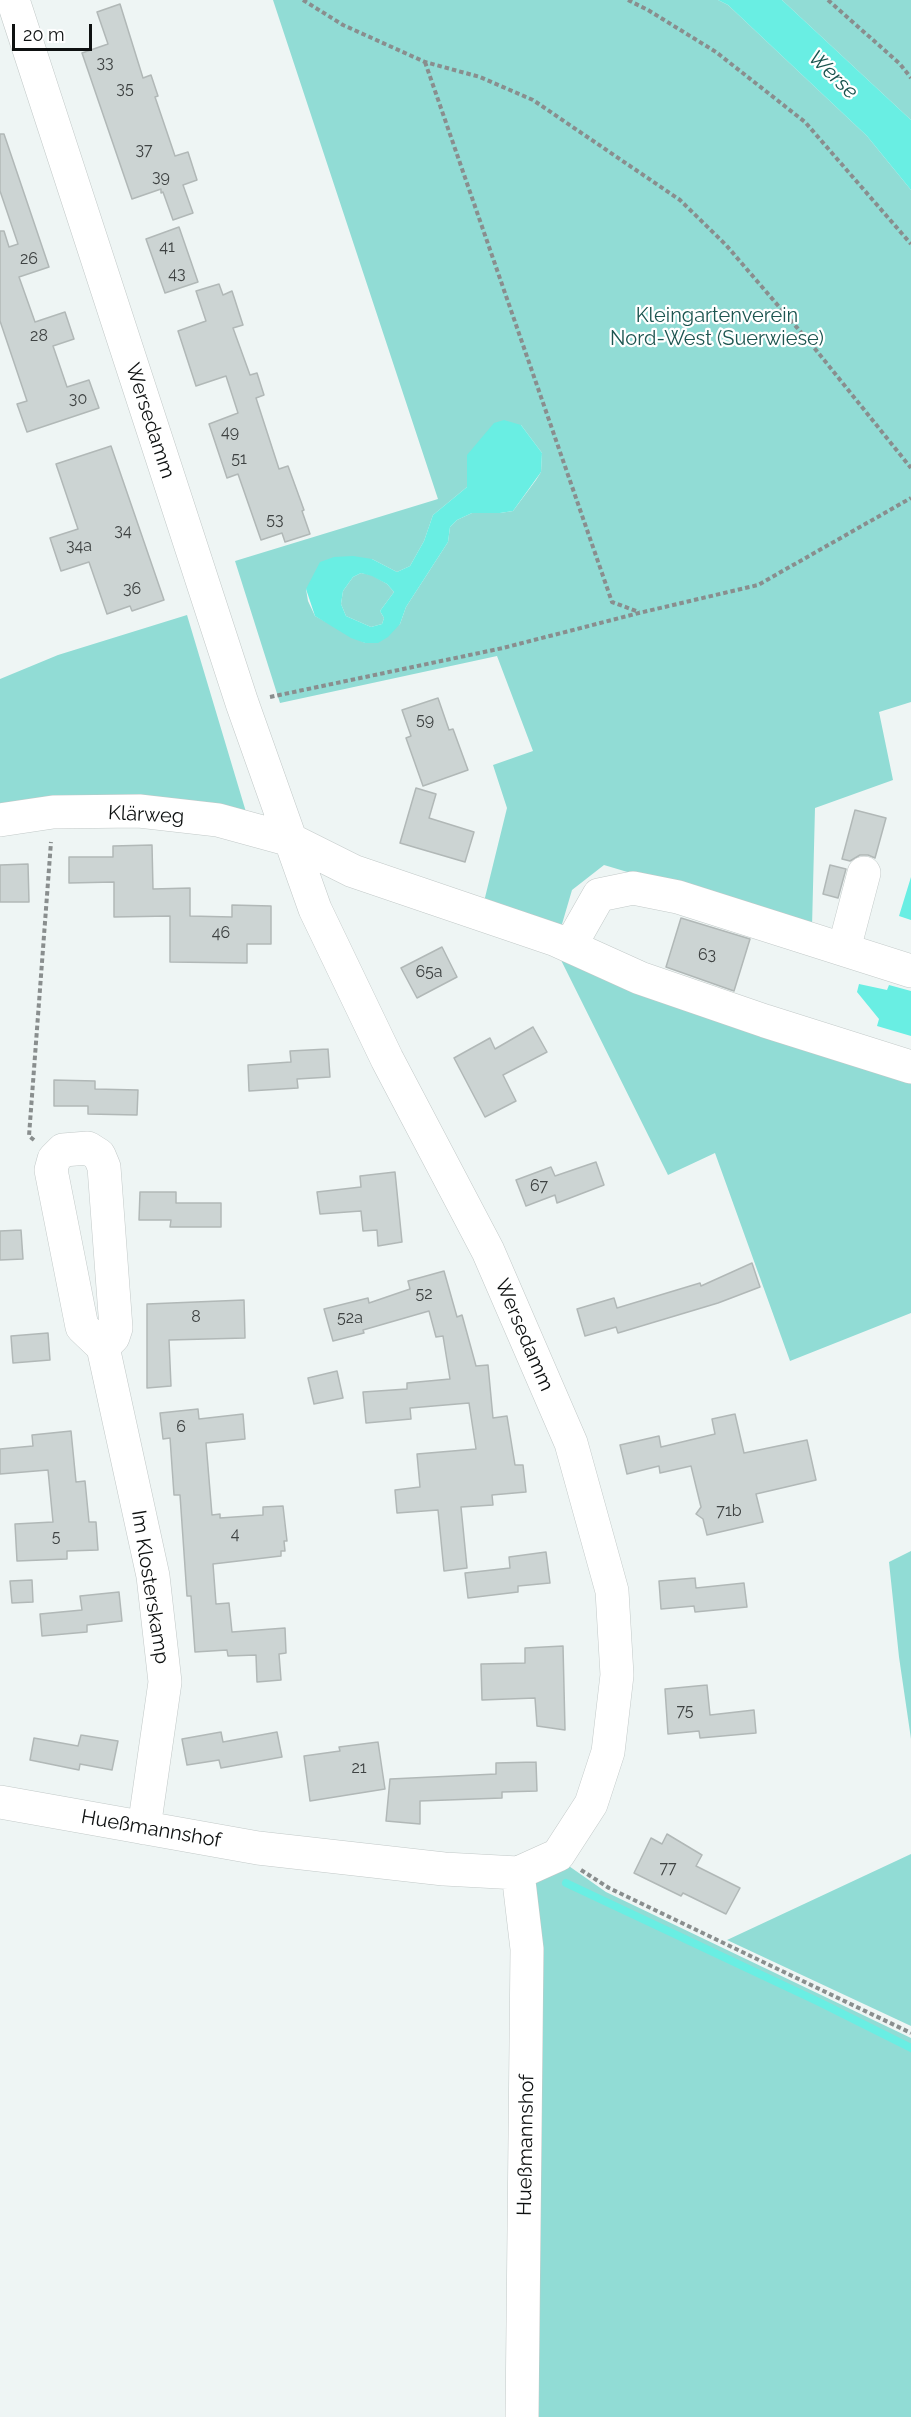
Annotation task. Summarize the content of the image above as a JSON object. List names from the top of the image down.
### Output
{
  "streets": {
    "street": [
      "Wersedamm",
      "Klärweg",
      "Im Klosterskamp",
      "Hueßmannshof"
    ]
  },
  "crossings": [
    ["Wersedamm", "Klärweg"],
    ["Wersedamm", "Hueßmannshof"],
    ["Im Klosterskamp", "Hueßmannshof"]
  ],
  "water": ["Werse"],
  "parks": ["Kleingartenverein Nord-West (Suerwiese)"],
  "house_numbers": [
    "33",
    "35",
    "37",
    "39",
    "41",
    "26",
    "43",
    "28",
    "30",
    "49",
    "51",
    "53",
    "34",
    "34a",
    "36",
    "59",
    "46",
    "63",
    "65a",
    "67",
    "52",
    "8",
    "52a",
    "6",
    "71b",
    "4",
    "5",
    "75",
    "21",
    "77"
  ],
  "scale_bar": "20 m"
}
